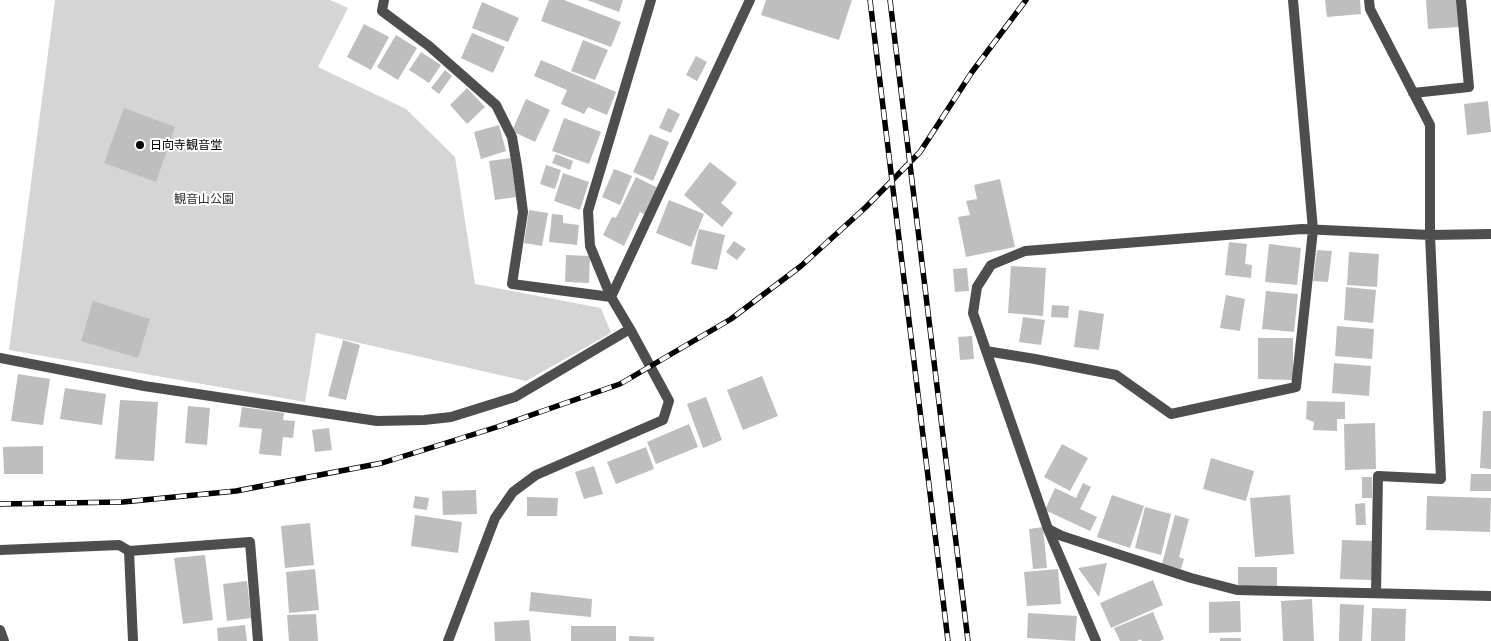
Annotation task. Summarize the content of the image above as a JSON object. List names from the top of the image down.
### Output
{
  "parks": ["観音山公園"],
  "places": ["日向寺観音堂"]
}
